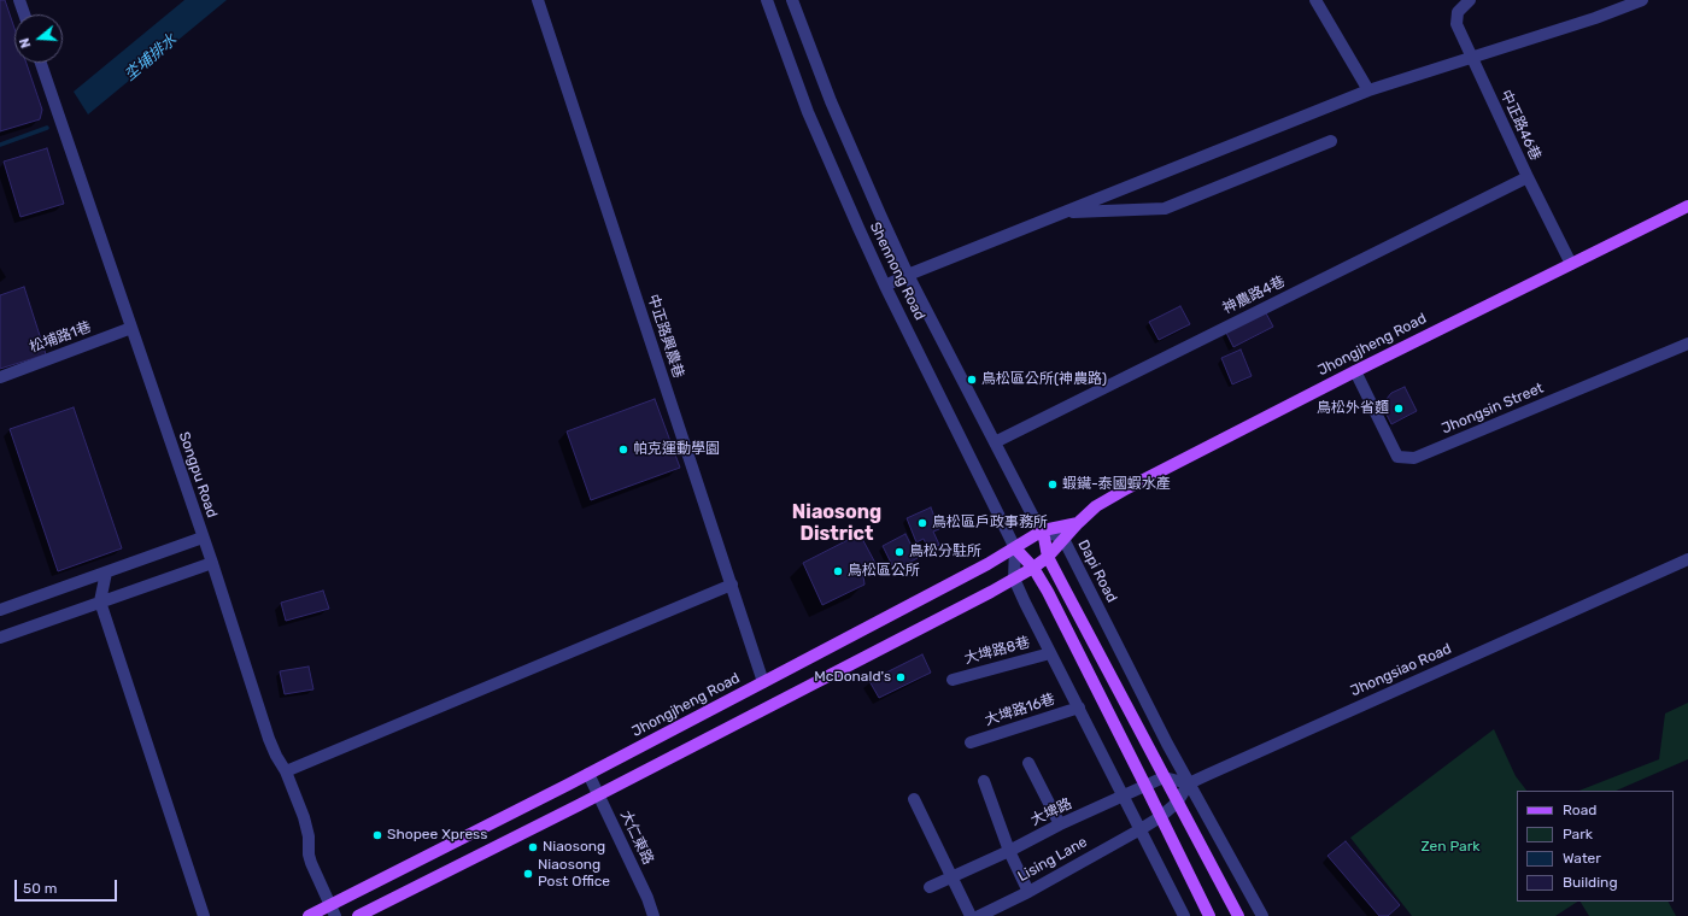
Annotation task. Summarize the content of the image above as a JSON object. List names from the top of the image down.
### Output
{
  "streets": {
    "main road": ["Jhongjheng Road"],
    "street": [
      "中正路46巷",
      "Shennong Road",
      "神農路4巷",
      "中正路興農巷",
      "松埔路1巷",
      "Jhongsin Street",
      "Songpu Road",
      "Dapi Road",
      "大埤路8巷",
      "Jhongsiao Road",
      "大埤路16巷",
      "大埤路",
      "大仁東路",
      "Lising Lane"
    ]
  },
  "crossings": [
    ["中正路46巷", "神農路4巷"],
    ["中正路46巷", "Jhongjheng Road"],
    ["Shennong Road", "神農路4巷"],
    ["Shennong Road", "Jhongjheng Road"],
    ["Shennong Road", "Dapi Road"],
    ["中正路興農巷", "Jhongjheng Road"],
    ["松埔路1巷", "Songpu Road"],
    ["Jhongjheng Road", "Jhongsin Street"],
    ["Jhongjheng Road", "Songpu Road"],
    ["Jhongjheng Road", "Dapi Road"],
    ["Jhongjheng Road", "大仁東路"],
    ["Dapi Road", "Jhongsiao Road"]
  ],
  "districts": ["Niaosong District"],
  "water": ["坔埔排水"],
  "parks": ["Zen Park"],
  "places": [
    "鳥松區公所(神農路)",
    "鳥松外省麵",
    "帕克運動學園",
    "蝦鑶-泰國蝦水產",
    "鳥松區戶政事務所",
    "鳥松分駐所",
    "鳥松區公所",
    "McDonald's",
    "Shopee Xpress",
    "Niaosong",
    "Niaosong Post Office"
  ],
  "legend": [
    "Road",
    "Park",
    "Water",
    "Building"
  ],
  "scale_bar": "50 m",
  "north": "left"
}
